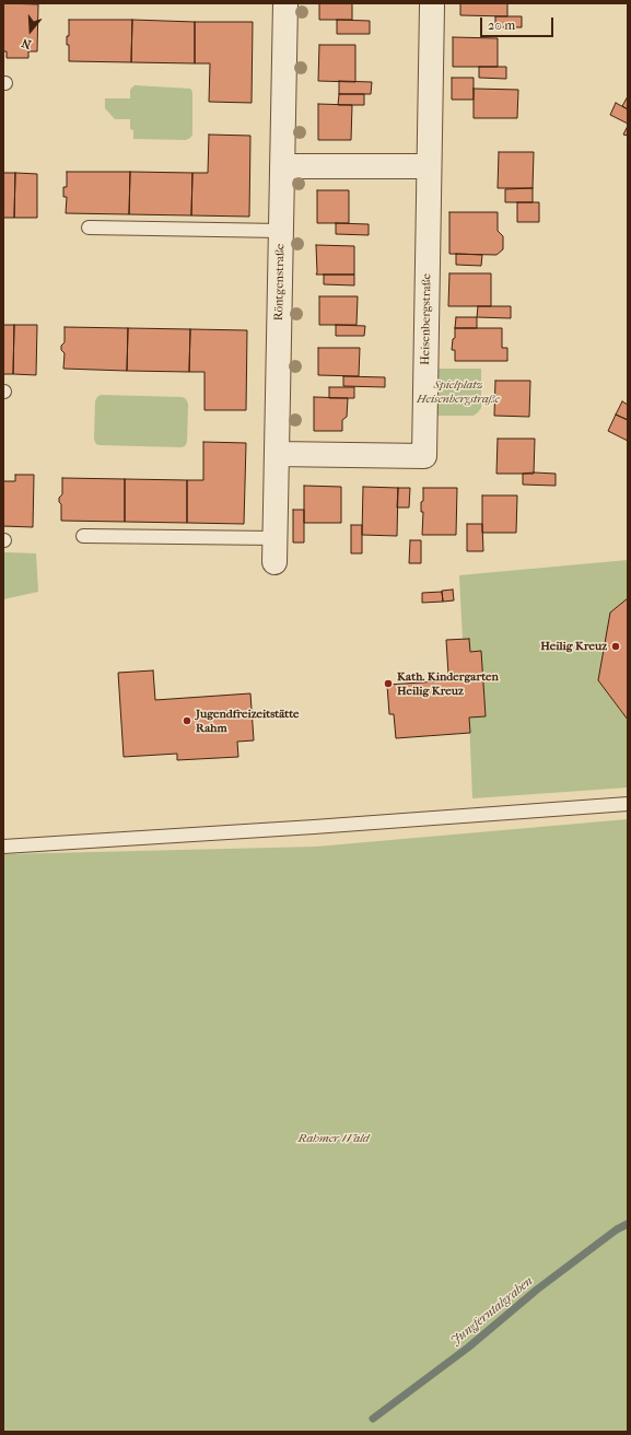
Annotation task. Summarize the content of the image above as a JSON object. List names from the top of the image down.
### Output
{
  "streets": {
    "street": ["Röntgenstraße", "Heisenbergstraße"]
  },
  "crossings": [
    ["Röntgenstraße", "Heisenbergstraße"]
  ],
  "water": ["Jungferntalgraben"],
  "parks": ["Spielplatz Heisenbergstraße", "Rahmer Wald"],
  "places": ["Heilig Kreuz", "Kath. Kindergarten Heilig Kreuz", "Jugendfreizeitstätte Rahm"],
  "scale_bar": "20 m",
  "north": "bottom"
}
